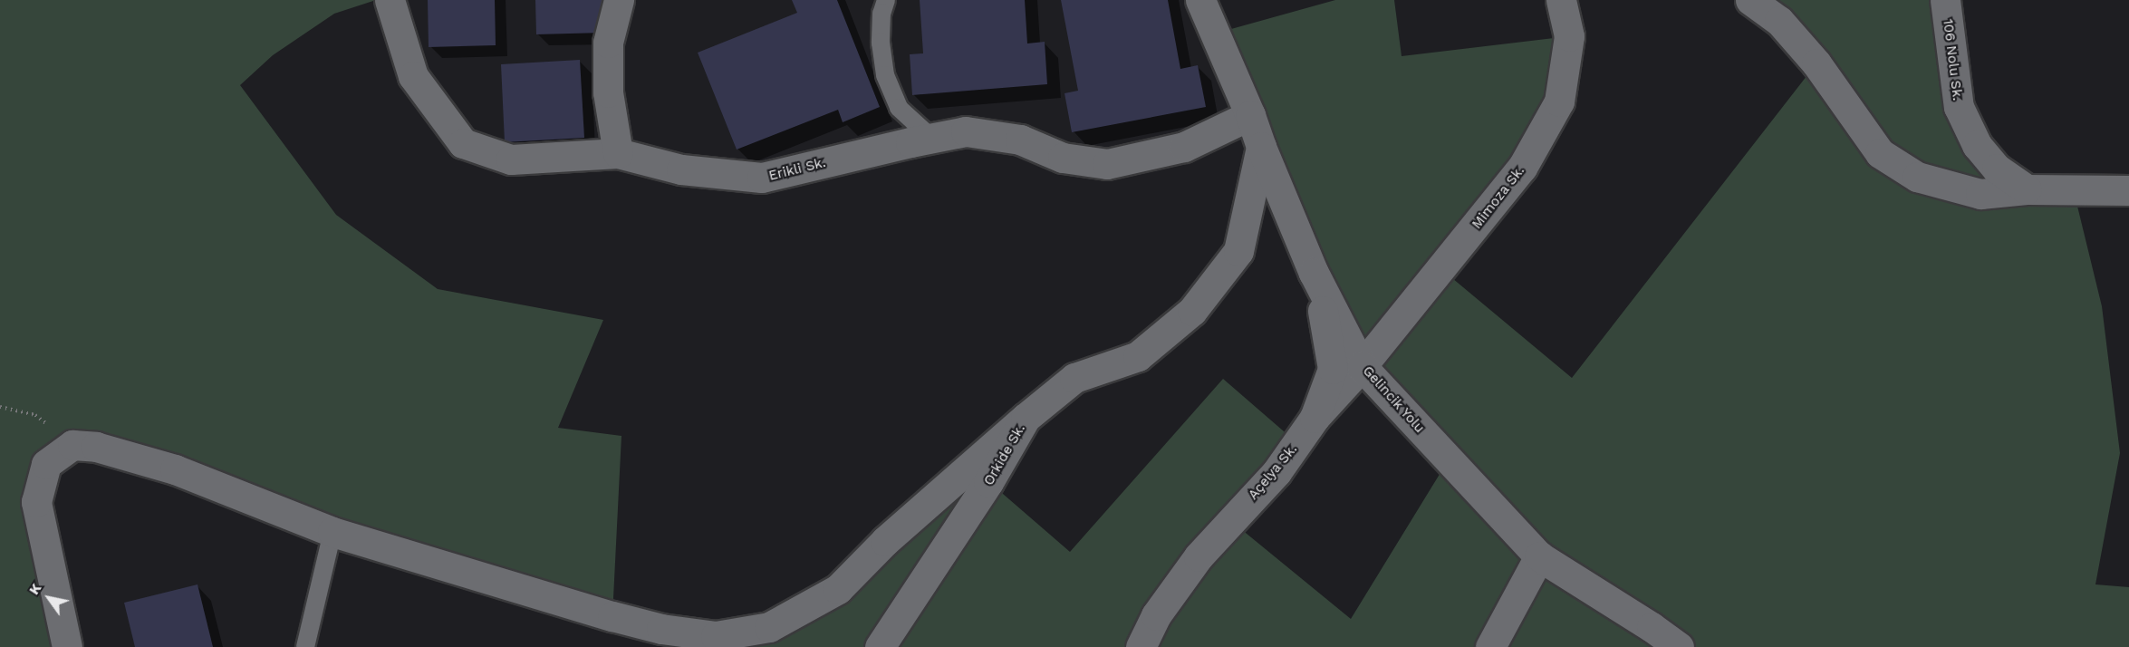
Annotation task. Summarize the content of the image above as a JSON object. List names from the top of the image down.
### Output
{
  "streets": {
    "street": [
      "106 Nolu Sk.",
      "Erikli Sk.",
      "Mimoza Sk.",
      "Gelincik Yolu",
      "Orkide Sk.",
      "Açelya Sk."
    ]
  },
  "crossings": [
    ["Erikli Sk.", "Gelincik Yolu"],
    ["Mimoza Sk.", "Gelincik Yolu"],
    ["Mimoza Sk.", "Açelya Sk."],
    ["Gelincik Yolu", "Orkide Sk."],
    ["Gelincik Yolu", "Açelya Sk."]
  ],
  "north": "top left"
}
